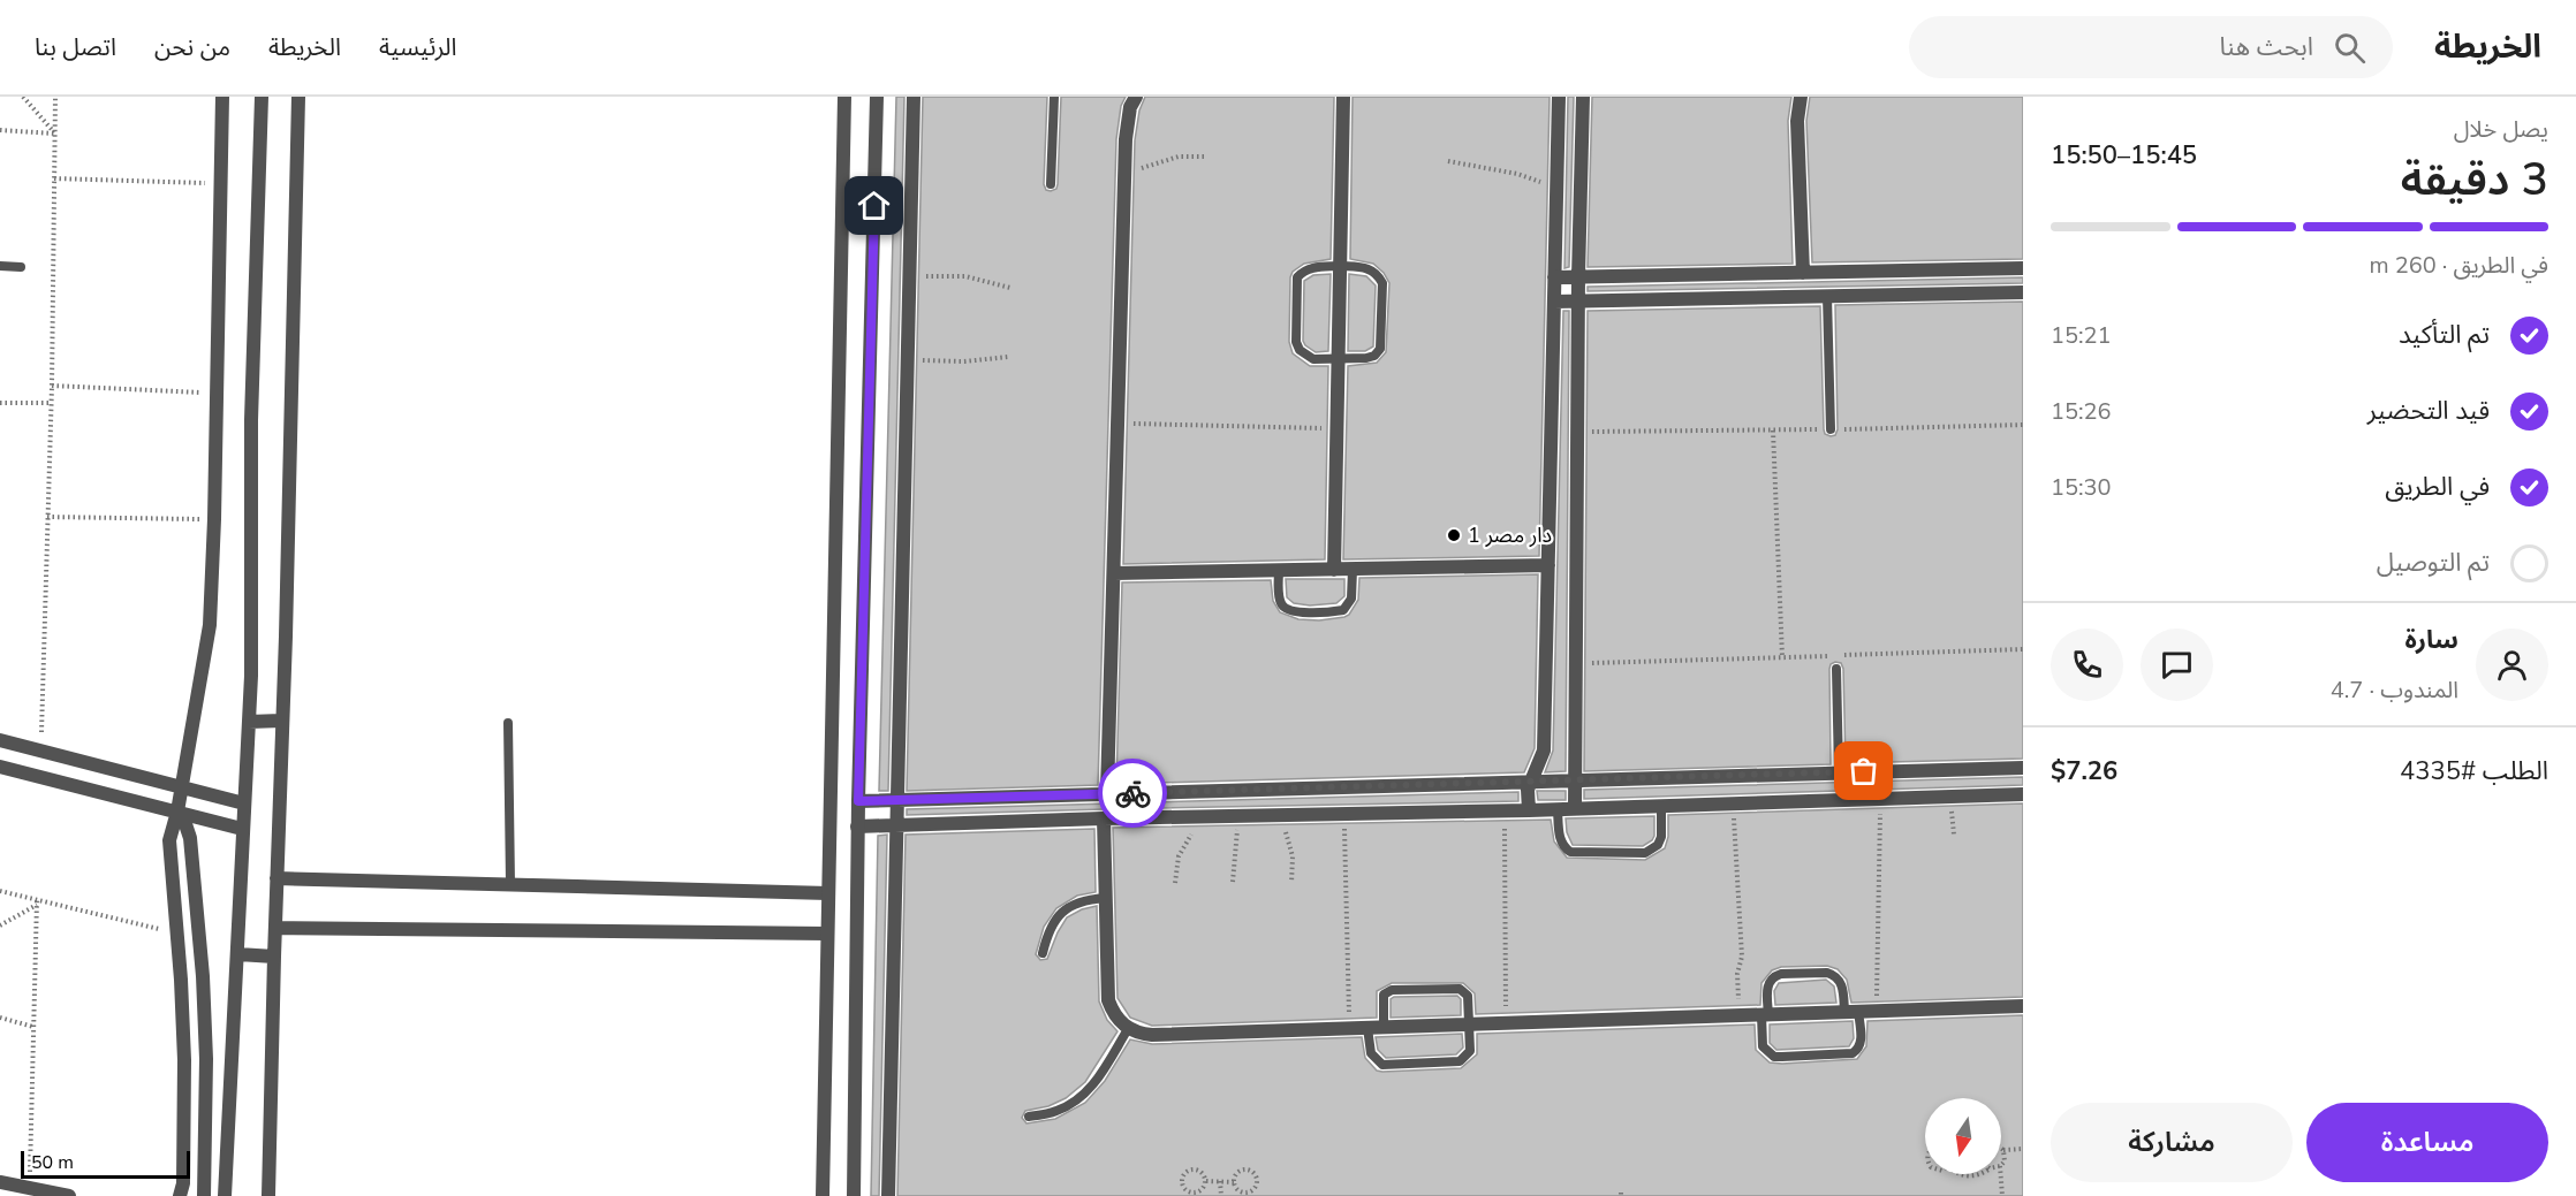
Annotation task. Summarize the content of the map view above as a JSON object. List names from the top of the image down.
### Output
{
  "places": ["دار مصر 1"],
  "scale_bar": "50 m",
  "north": "bottom",
  "page": {
    "header": "الخريطة",
    "search": "ابحث هنا",
    "nav": [
      "الرئيسية",
      "الخريطة",
      "من نحن",
      "اتصل بنا"
    ],
    "heading": ["3 دقيقة", "يصل خلال", "15:45–15:50"],
    "panel": [
      "سارة",
      "المندوب · 4.7",
      "الطلب #4335",
      "$7.26"
    ],
    "bar": "في الطريق · 260 m",
    "list": [
      ["تم التأكيد", "15:21"],
      ["قيد التحضير", "15:26"],
      ["في الطريق", "15:30"],
      "تم التوصيل"
    ],
    "buttons": ["مساعدة", "مشاركة"],
    "scale": "50 m"
  }
}
